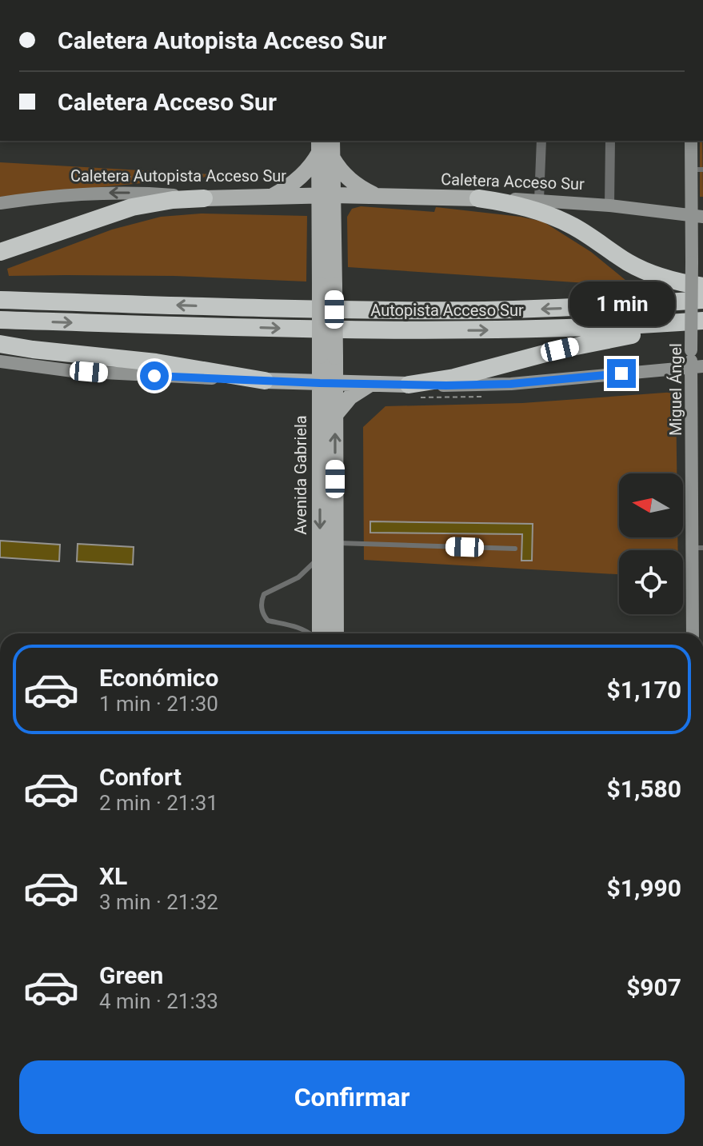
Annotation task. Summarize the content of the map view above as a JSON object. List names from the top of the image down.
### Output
{
  "streets": {
    "highway": ["Autopista Acceso Sur"],
    "main road": [
      "Caletera Autopista Acceso Sur",
      "Caletera Acceso Sur",
      "Miguel Ángel",
      "Avenida Gabriela"
    ]
  },
  "crossings": [
    ["Caletera Autopista Acceso Sur", "Caletera Acceso Sur"],
    ["Caletera Autopista Acceso Sur", "Avenida Gabriela"],
    ["Caletera Acceso Sur", "Miguel Ángel"],
    ["Caletera Acceso Sur", "Avenida Gabriela"]
  ],
  "one_way": ["Caletera Autopista Acceso Sur"],
  "north": "left",
  "page": {
    "banner": ["Caletera Autopista Acceso Sur", "Caletera Acceso Sur"],
    "bubble": "1 min",
    "list": [
      {
        "name": "Económico",
        "note": "1 min · 21:30",
        "value": "$1,170"
      },
      {
        "name": "Confort",
        "note": "2 min · 21:31",
        "value": "$1,580"
      },
      {
        "name": "XL",
        "note": "3 min · 21:32",
        "value": "$1,990"
      },
      {
        "name": "Green",
        "note": "4 min · 21:33",
        "value": "$907"
      }
    ],
    "buttons": "Confirmar"
  }
}
